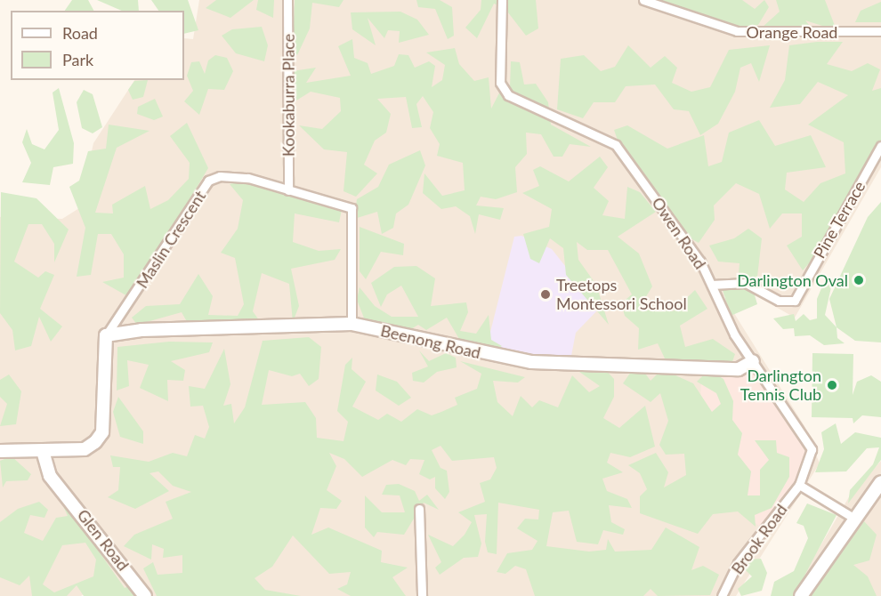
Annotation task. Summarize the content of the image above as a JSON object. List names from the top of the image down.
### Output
{
  "streets": {
    "street": [
      "Orange Road",
      "Kookaburra Place",
      "Pine Terrace",
      "Owen Road",
      "Maslin Crescent",
      "Beenong Road",
      "Brook Road",
      "Glen Road"
    ]
  },
  "crossings": [
    ["Kookaburra Place", "Maslin Crescent"],
    ["Pine Terrace", "Owen Road"],
    ["Owen Road", "Beenong Road"],
    ["Owen Road", "Brook Road"],
    ["Maslin Crescent", "Beenong Road"]
  ],
  "places": ["Darlington Oval", "Treetops Montessori School", "Darlington Tennis Club"],
  "legend": ["Road", "Park"]
}
